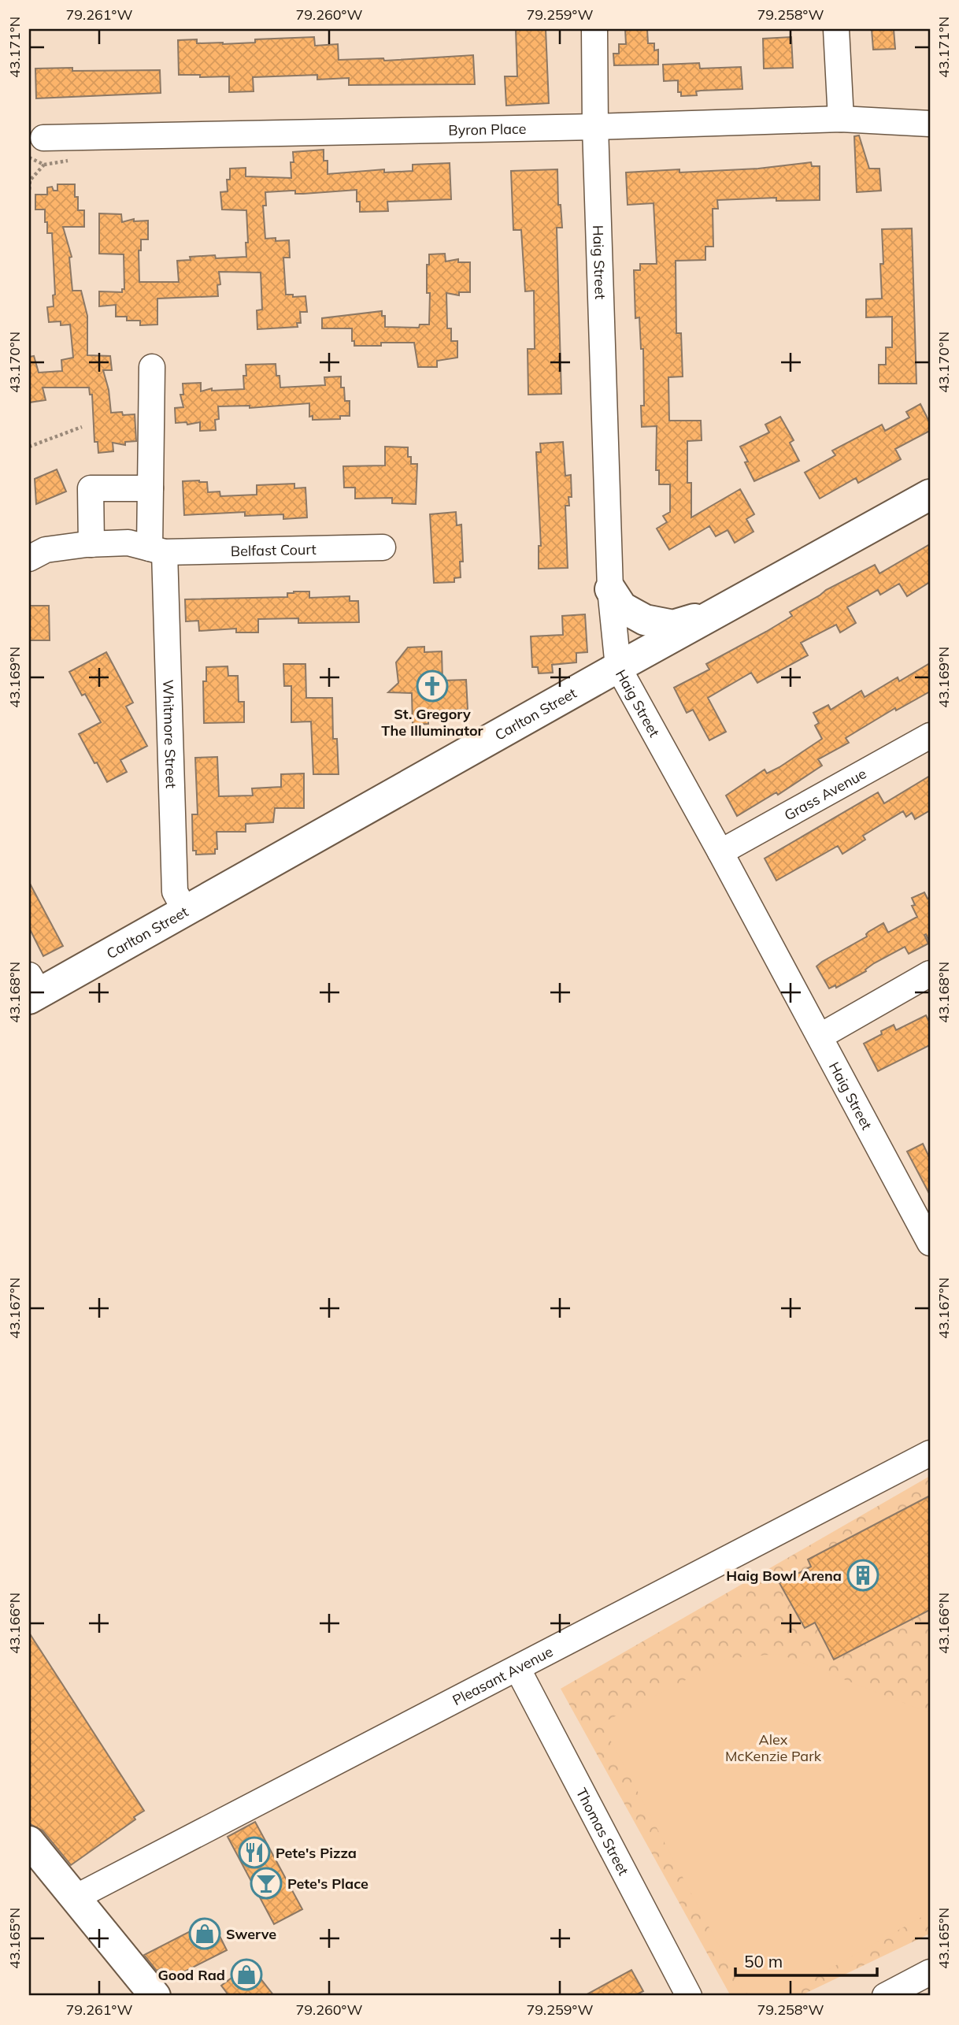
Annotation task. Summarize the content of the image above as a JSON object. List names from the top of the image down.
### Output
{
  "streets": {
    "main road": ["Carlton Street"],
    "street": [
      "Byron Place",
      "Haig Street",
      "Belfast Court",
      "Whitmore Street",
      "Grass Avenue",
      "Pleasant Avenue",
      "Thomas Street"
    ]
  },
  "crossings": [
    ["Byron Place", "Haig Street"],
    ["Haig Street", "Carlton Street"],
    ["Haig Street", "Grass Avenue"],
    ["Belfast Court", "Whitmore Street"],
    ["Carlton Street", "Whitmore Street"],
    ["Pleasant Avenue", "Thomas Street"]
  ],
  "parks": ["Alex McKenzie Park"],
  "places": {
    "church": ["St. Gregory The Illuminator"],
    "building": ["Haig Bowl Arena"],
    "restaurant": ["Pete's Pizza"],
    "bar": ["Pete's Place"],
    "shop": ["Swerve", "Good Rad"]
  },
  "scale_bar": "50 m",
  "coordinates": [
    "79.261°W",
    "79.260°W",
    "79.259°W",
    "79.258°W",
    "43.171°N",
    "43.170°N",
    "43.169°N",
    "43.168°N",
    "43.167°N",
    "43.166°N",
    "43.165°N"
  ]
}
